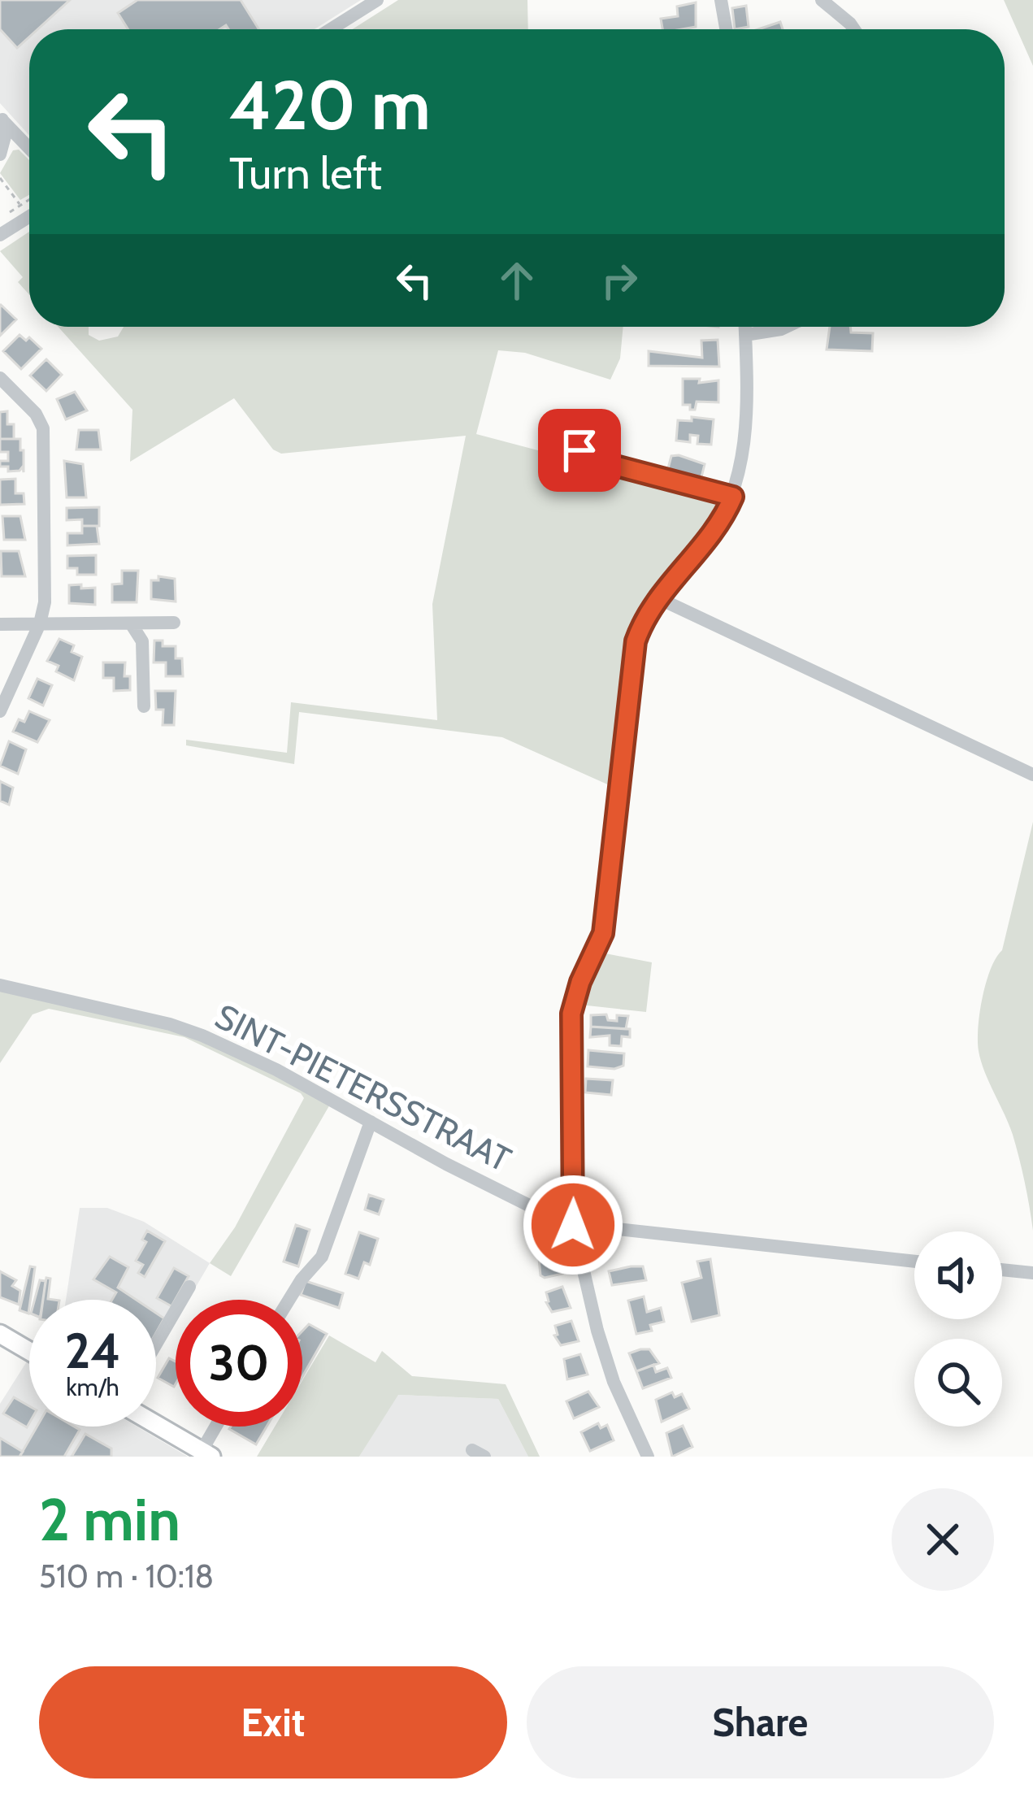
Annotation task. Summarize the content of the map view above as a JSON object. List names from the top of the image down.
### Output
{
  "streets": {
    "street": ["SINT-PIETERSSTRAAT"]
  },
  "page": {
    "turn": ["420 m", "Turn left"],
    "speed": "24 km/h",
    "limit": "30",
    "heading": ["2 min", "510 m · 10:18"],
    "buttons": ["Exit", "Share"]
  }
}
